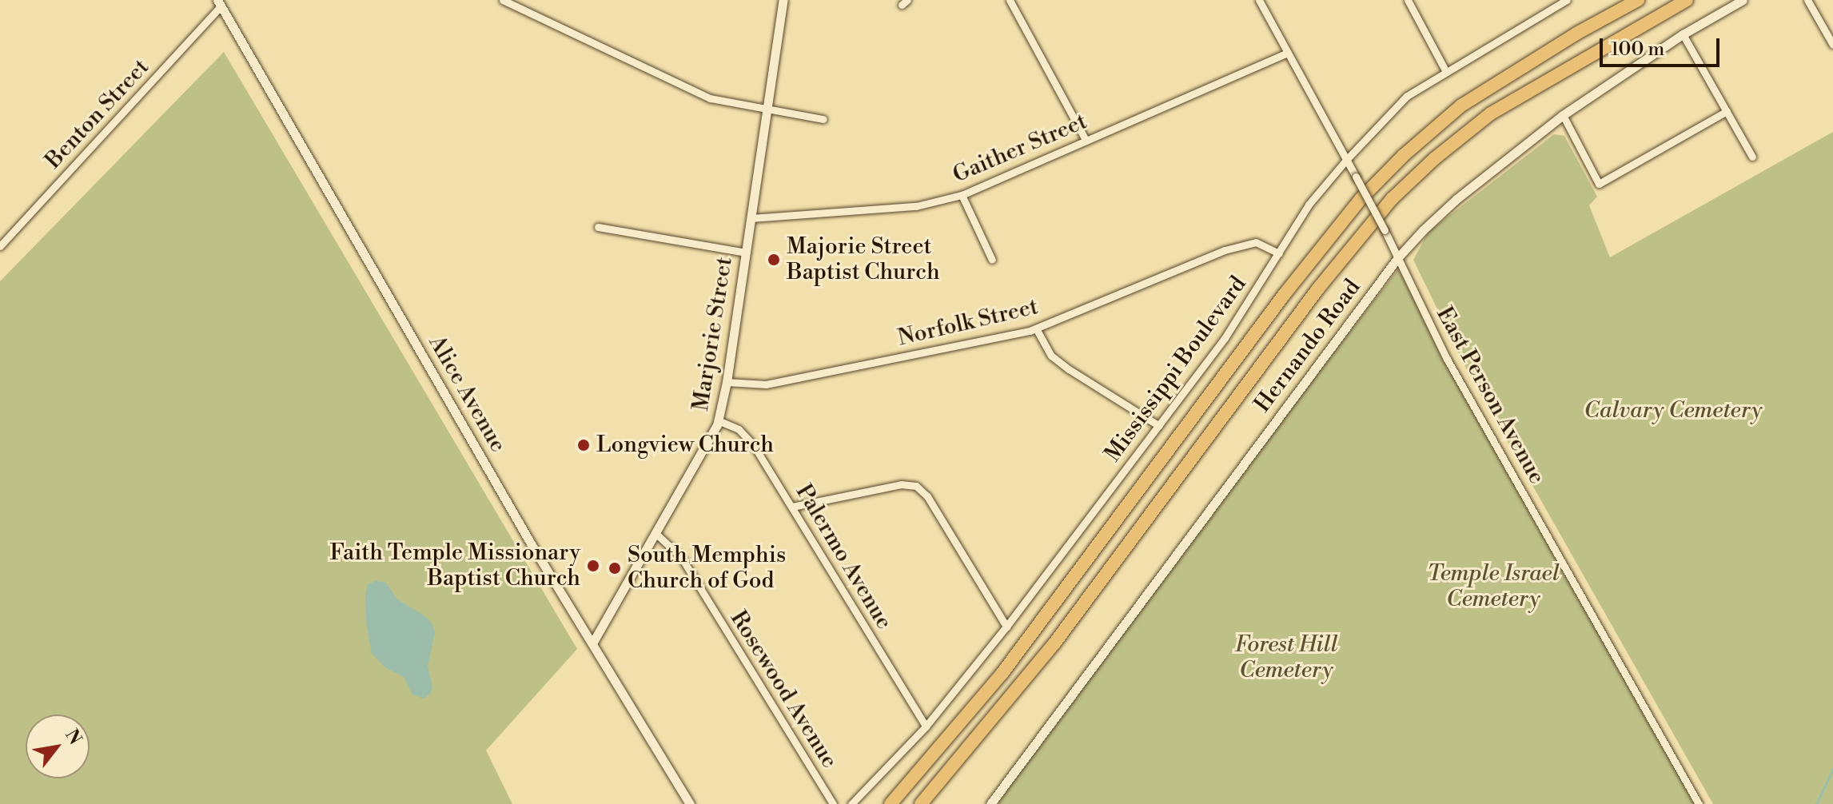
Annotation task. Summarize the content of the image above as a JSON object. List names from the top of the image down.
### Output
{
  "streets": {
    "street": [
      "Benton Street",
      "Gaither Street",
      "Norfolk Street",
      "Marjorie Street",
      "Hernando Road",
      "Mississippi Boulevard",
      "Alice Avenue",
      "East Person Avenue",
      "Palermo Avenue",
      "Rosewood Avenue"
    ]
  },
  "crossings": [
    ["Benton Street", "Alice Avenue"],
    ["Gaither Street", "Marjorie Street"],
    ["Gaither Street", "East Person Avenue"],
    ["Norfolk Street", "Marjorie Street"],
    ["Norfolk Street", "Mississippi Boulevard"],
    ["Marjorie Street", "Alice Avenue"],
    ["Marjorie Street", "Palermo Avenue"],
    ["Marjorie Street", "Rosewood Avenue"],
    ["Hernando Road", "East Person Avenue"],
    ["Mississippi Boulevard", "East Person Avenue"],
    ["Mississippi Boulevard", "Palermo Avenue"]
  ],
  "parks": ["Calvary Cemetery", "Temple Israel Cemetery", "Forest Hill Cemetery"],
  "places": [
    "Majorie Street Baptist Church",
    "Longview Church",
    "Faith Temple Missionary Baptist Church",
    "South Memphis Church of God"
  ],
  "scale_bar": "100 m",
  "north": "top right"
}
